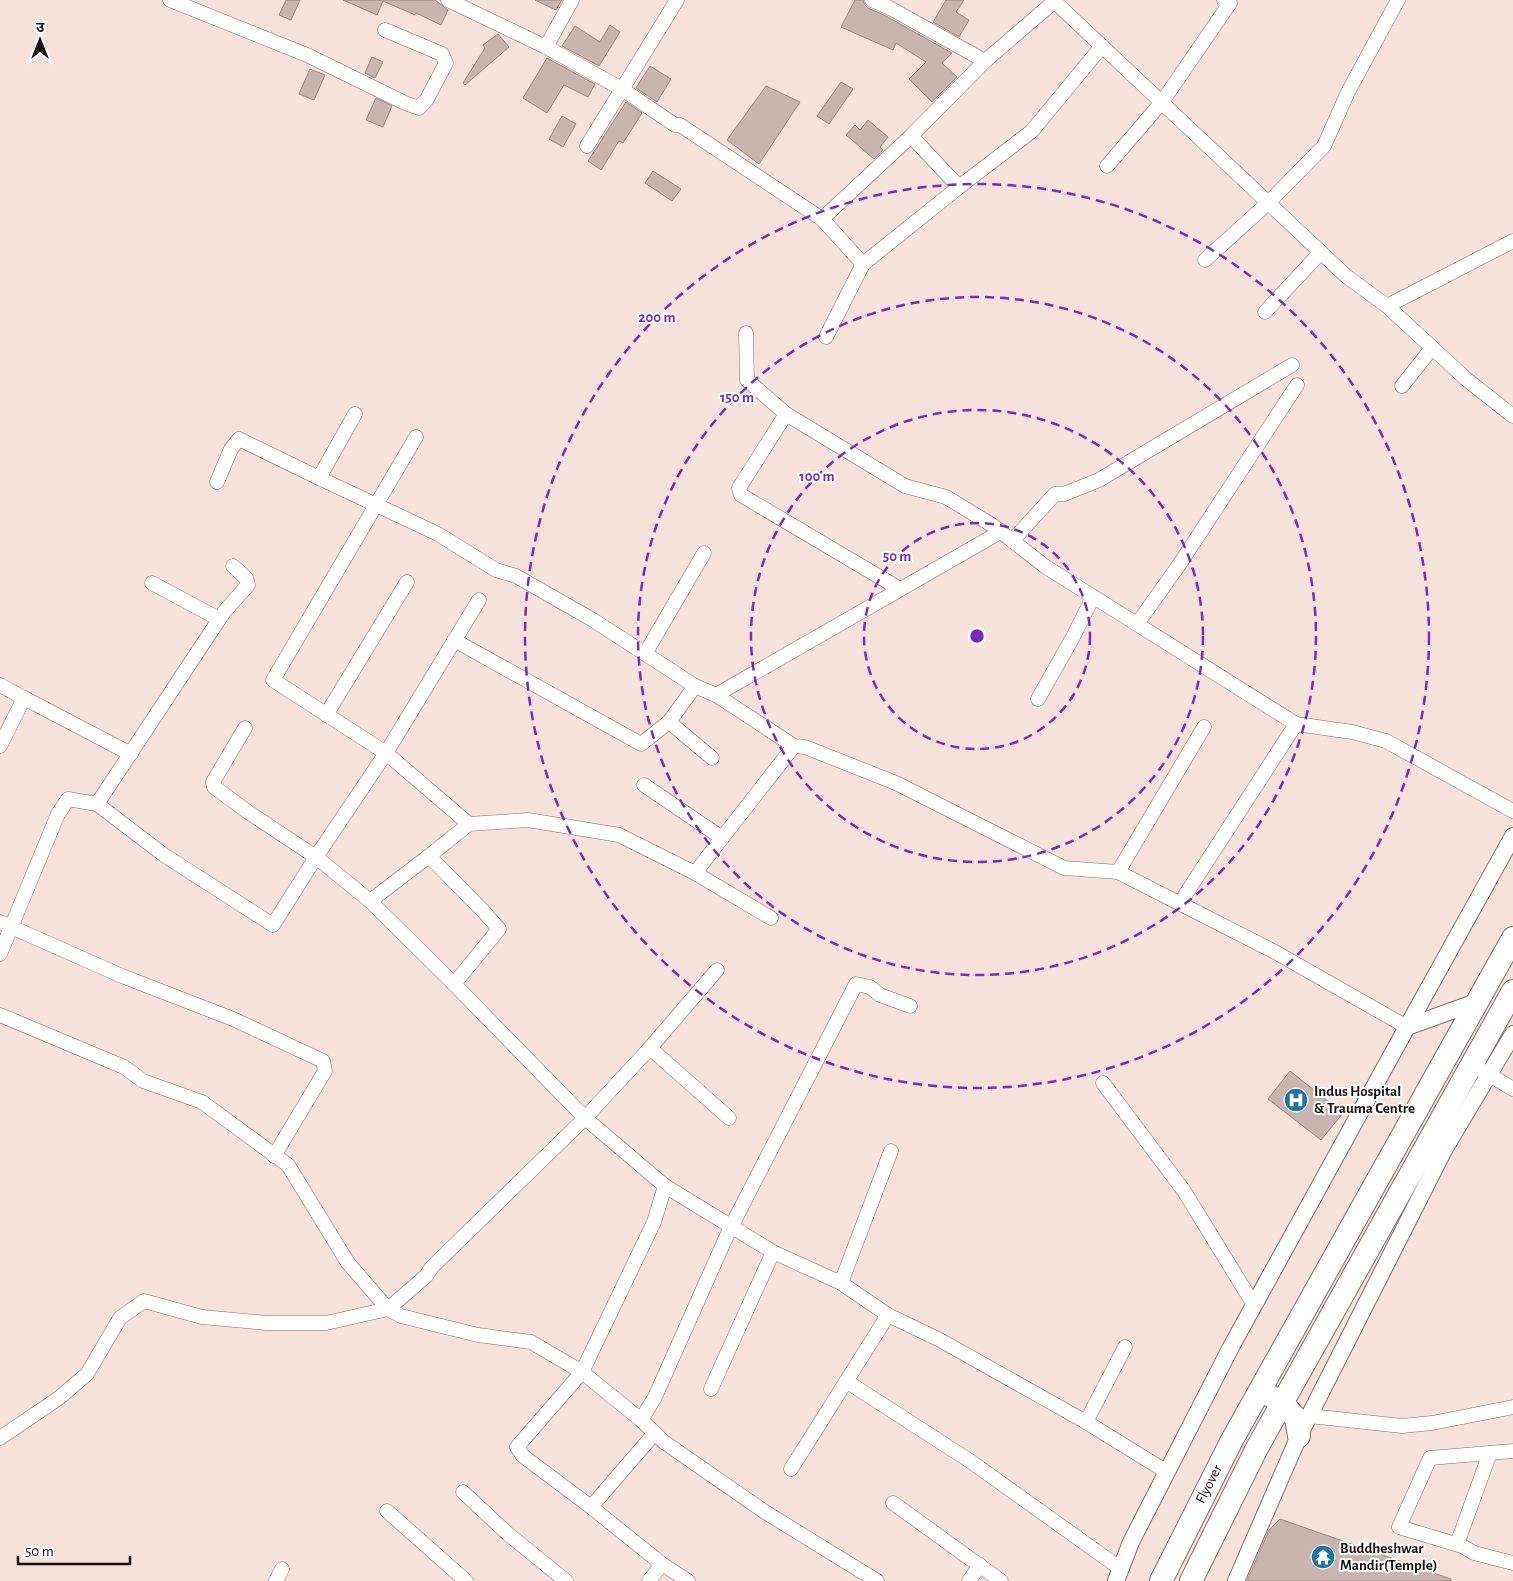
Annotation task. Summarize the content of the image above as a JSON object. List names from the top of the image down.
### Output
{
  "streets": {
    "highway": ["Flyover"]
  },
  "places": {
    "hospital": ["Indus Hospital & Trauma Centre"],
    "temple": ["Buddheshwar Mandir(Temple)"]
  },
  "scale_bar": "50 m",
  "north": "top",
  "rings": [
    "200 m",
    "150 m",
    "100 m",
    "50 m"
  ]
}
